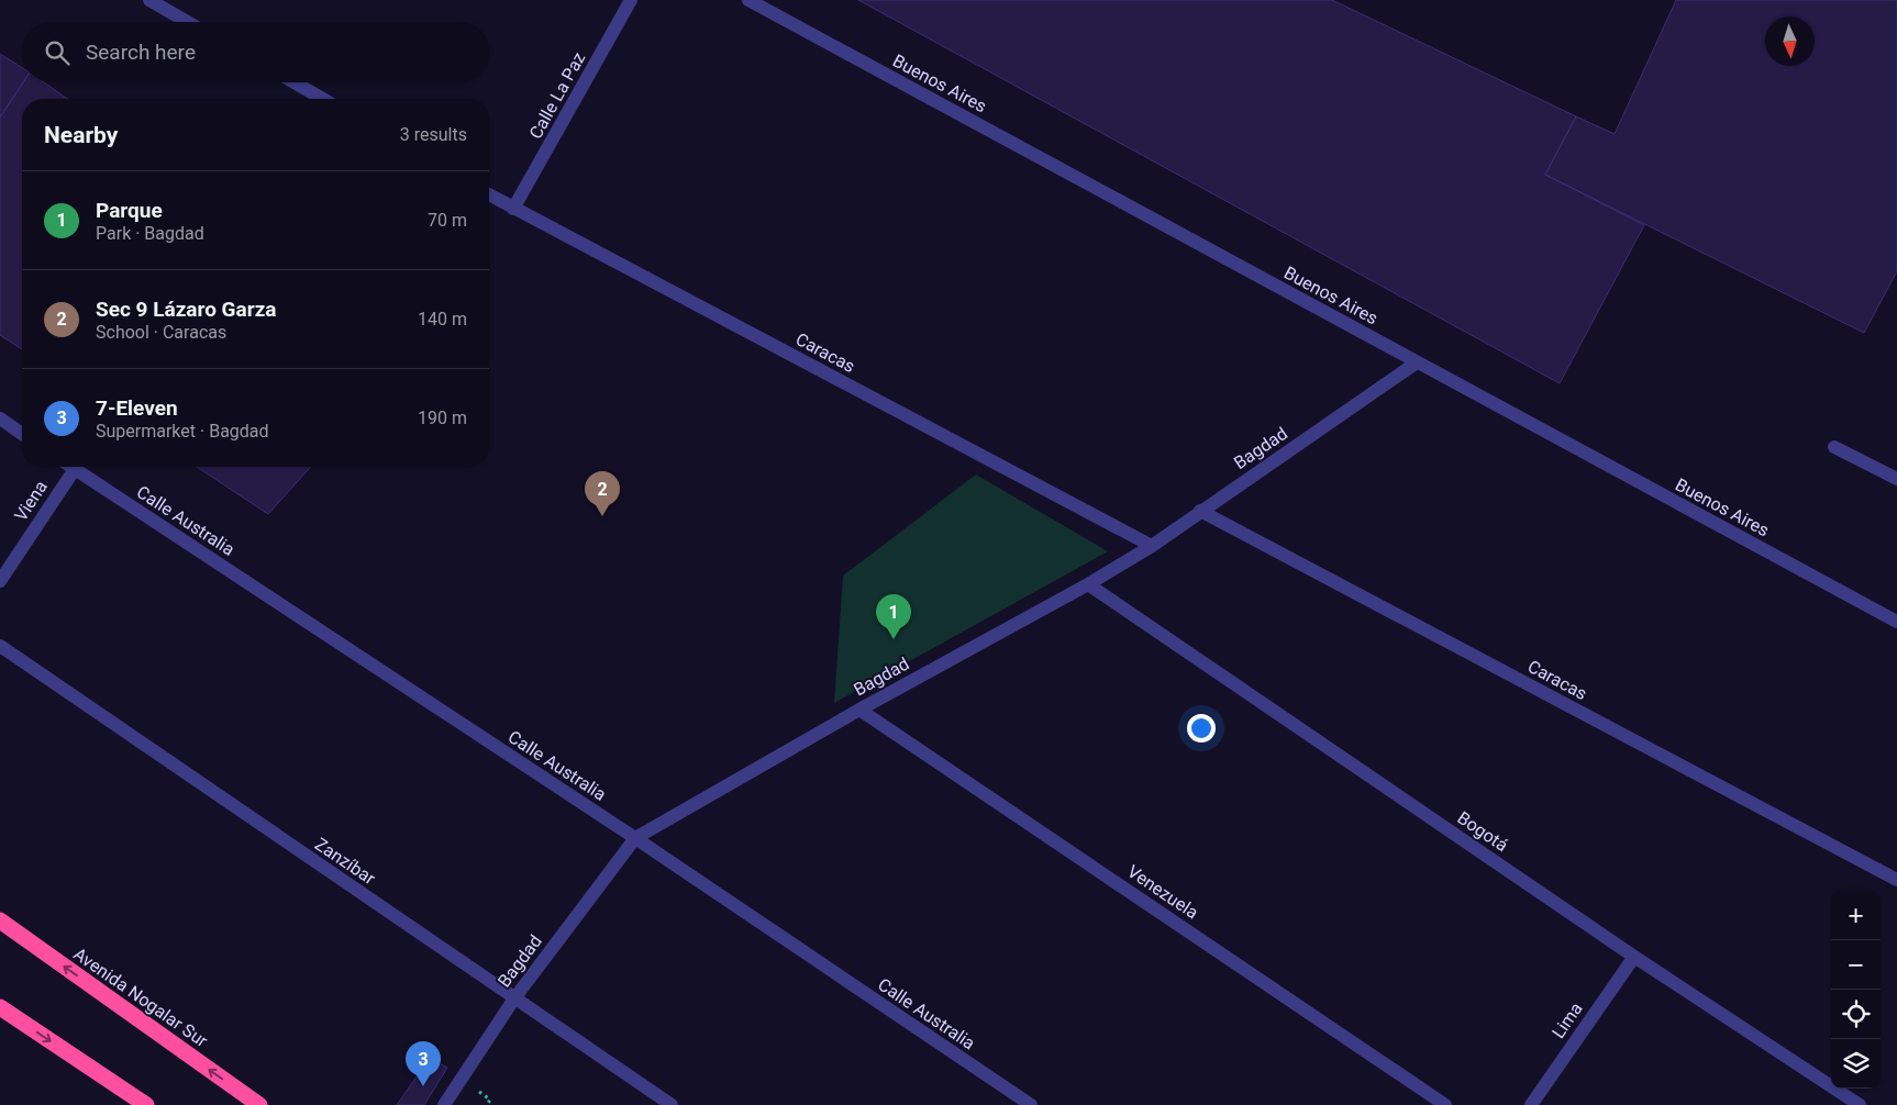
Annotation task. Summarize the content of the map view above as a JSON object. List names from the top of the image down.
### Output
{
  "streets": {
    "highway": ["Avenida Nogalar Sur"],
    "street": [
      "Buenos Aires",
      "Calle La Paz",
      "Caracas",
      "Bagdad",
      "Viena",
      "Calle Australia",
      "Bogotá",
      "Zanzíbar",
      "Venezuela",
      "Lima"
    ]
  },
  "crossings": [
    ["Buenos Aires", "Bagdad"],
    ["Calle La Paz", "Caracas"],
    ["Caracas", "Bagdad"],
    ["Bagdad", "Calle Australia"],
    ["Bagdad", "Bogotá"],
    ["Bagdad", "Zanzíbar"],
    ["Bagdad", "Venezuela"],
    ["Viena", "Calle Australia"],
    ["Bogotá", "Lima"]
  ],
  "north": "bottom",
  "page": {
    "search": "Search here",
    "heading": ["Nearby", "3 results"],
    "list": [
      {
        "mark": "1",
        "name": "Parque",
        "note": "Park · Bagdad",
        "value": "70 m"
      },
      {
        "mark": "2",
        "name": "Sec 9 Lázaro Garza",
        "note": "School · Caracas",
        "value": "140 m"
      },
      {
        "mark": "3",
        "name": "7-Eleven",
        "note": "Supermarket · Bagdad",
        "value": "190 m"
      }
    ],
    "pins": ["2", "1", "3"],
    "map_buttons": ["+", "−"]
  }
}
